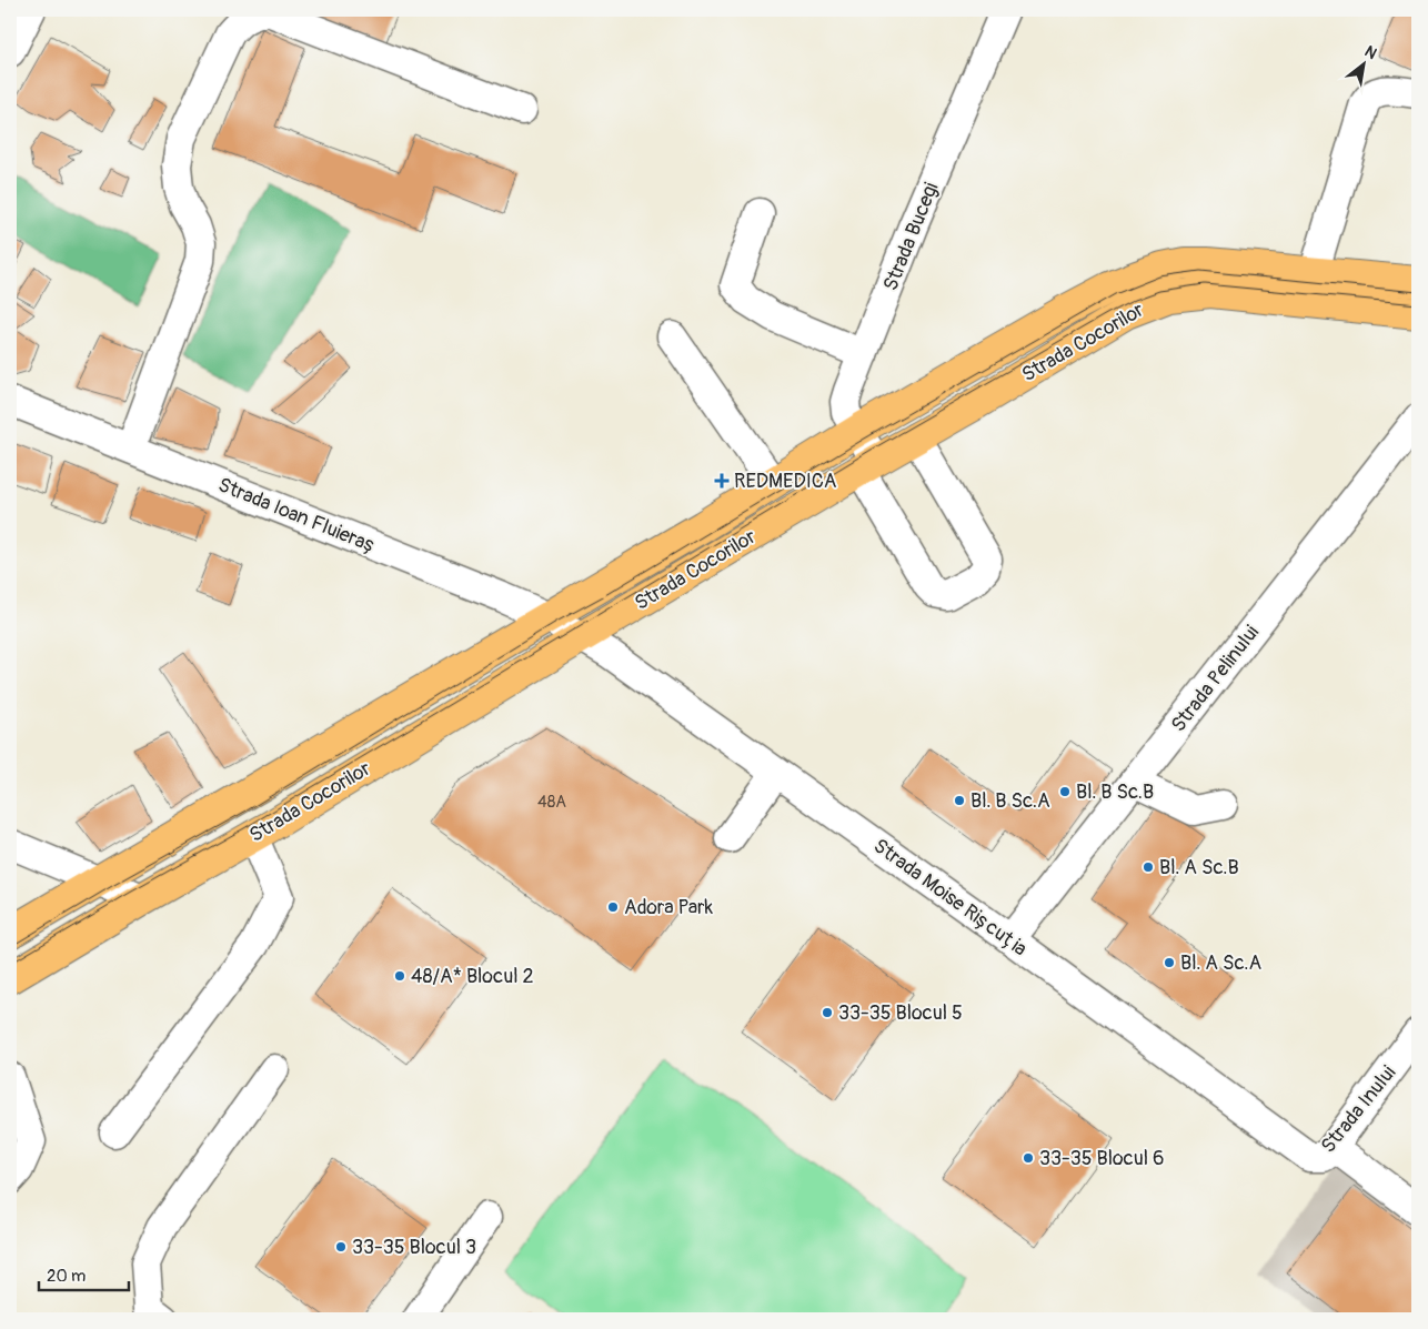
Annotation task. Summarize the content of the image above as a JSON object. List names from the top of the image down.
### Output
{
  "streets": {
    "main road": ["Strada Cocorilor"],
    "street": [
      "Strada Bucegi",
      "Strada Ioan Fluieraș",
      "Strada Pelinului",
      "Strada Moise Rișcuția",
      "Strada Inului"
    ]
  },
  "crossings": [
    ["Strada Bucegi", "Strada Cocorilor"],
    ["Strada Cocorilor", "Strada Ioan Fluieraș"],
    ["Strada Cocorilor", "Strada Moise Rișcuția"],
    ["Strada Ioan Fluieraș", "Strada Moise Rișcuția"],
    ["Strada Pelinului", "Strada Moise Rișcuția"],
    ["Strada Moise Rișcuția", "Strada Inului"]
  ],
  "places": {
    "health": ["REDMEDICA"],
    "other": [
      "Bl. B Sc.B",
      "Bl. B Sc.A",
      "Bl. A Sc.B",
      "Adora Park",
      "Bl. A Sc.A",
      "48/A* Blocul 2",
      "33-35 Blocul 5",
      "33-35 Blocul 6",
      "33-35 Blocul 3"
    ]
  },
  "house_numbers": ["48A"],
  "scale_bar": "20 m",
  "north": "top right"
}
